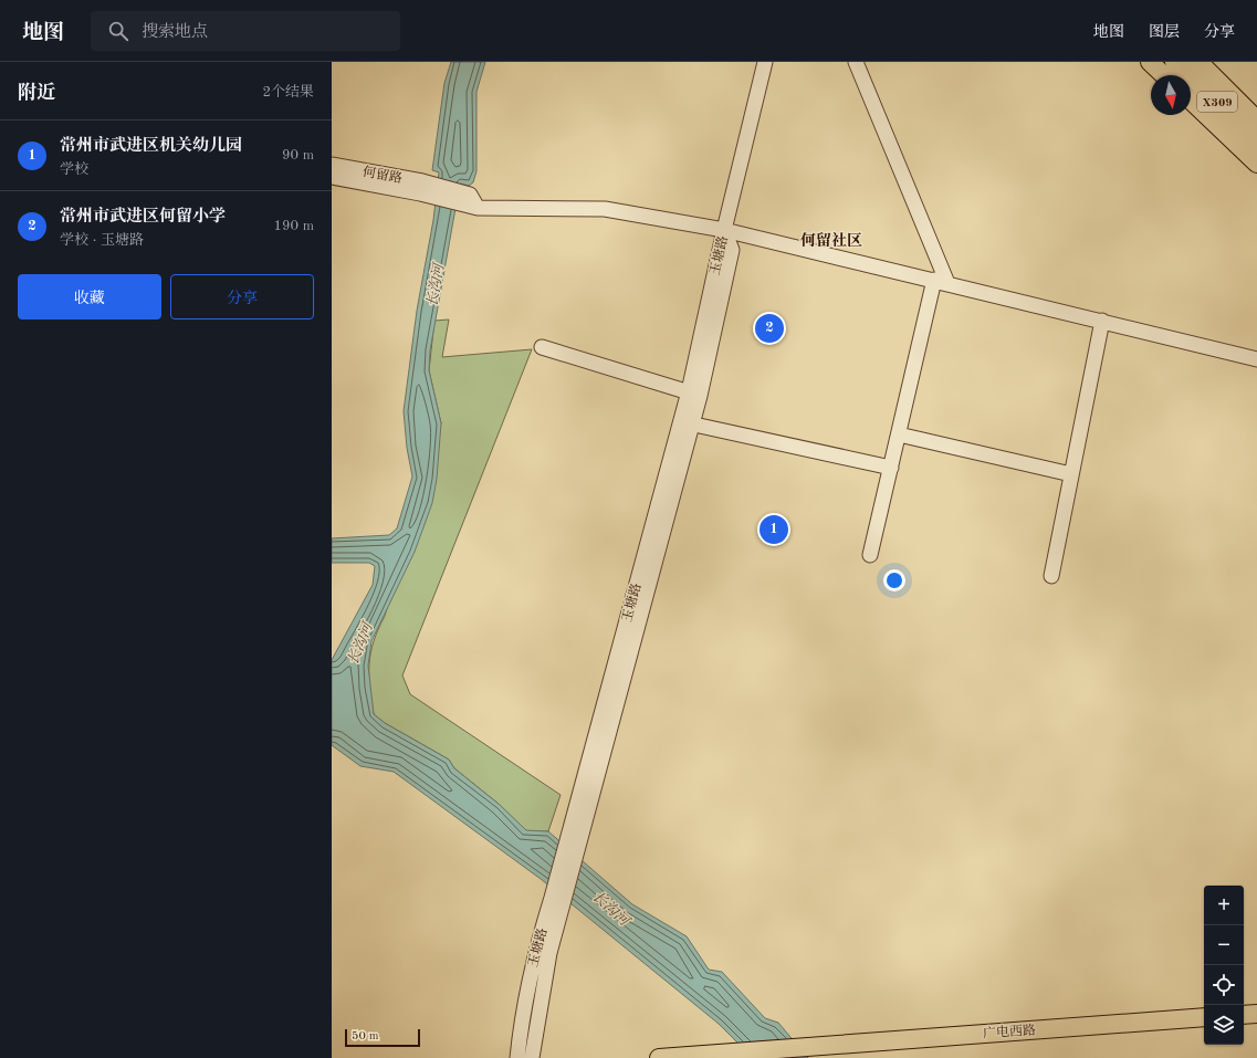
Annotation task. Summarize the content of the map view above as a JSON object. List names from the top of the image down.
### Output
{
  "streets": {
    "highway": ["X309"],
    "main road": ["广电西路"],
    "street": ["何留路", "玉塘路"]
  },
  "districts": ["何留社区"],
  "water": ["长沟河"],
  "scale_bar": "50 m",
  "north": "bottom",
  "page": {
    "header": "地图",
    "search": "搜索地点",
    "nav": ["地图", "图层", "分享"],
    "heading": ["附近", "2个结果"],
    "list": [
      {
        "mark": "1",
        "name": "常州市武进区机关幼儿园",
        "note": "学校",
        "value": "90 m"
      },
      {
        "mark": "2",
        "name": "常州市武进区何留小学",
        "note": "学校 · 玉塘路",
        "value": "190 m"
      }
    ],
    "buttons": ["收藏", "分享"],
    "pins": ["2", "1"],
    "map_buttons": ["+", "−"],
    "scale": "50 m"
  }
}
